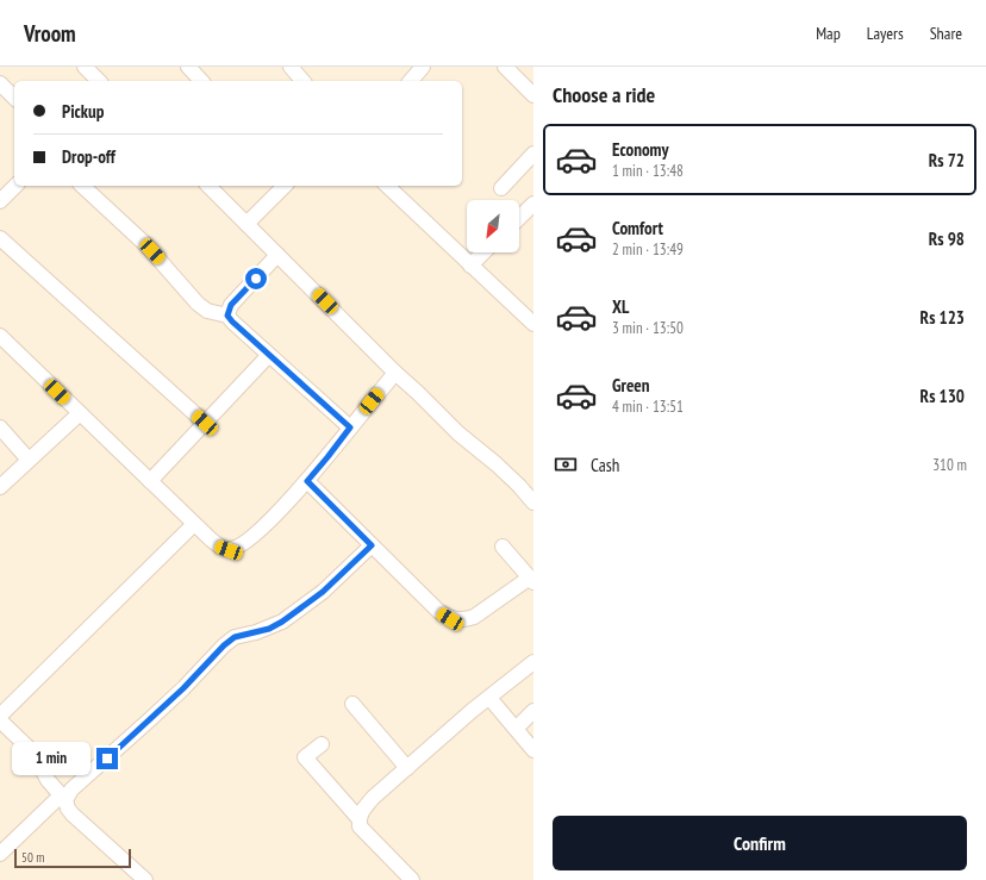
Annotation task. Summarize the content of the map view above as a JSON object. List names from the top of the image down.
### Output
{
  "scale_bar": "50 m",
  "north": "bottom left",
  "page": {
    "header": "Vroom",
    "nav": ["Map", "Layers", "Share"],
    "heading": "Choose a ride",
    "banner": ["Pickup", "Drop-off"],
    "list": [
      {
        "name": "Economy",
        "note": "1 min · 13:48",
        "value": "Rs 72"
      },
      {
        "name": "Comfort",
        "note": "2 min · 13:49",
        "value": "Rs 98"
      },
      {
        "name": "XL",
        "note": "3 min · 13:50",
        "value": "Rs 123"
      },
      {
        "name": "Green",
        "note": "4 min · 13:51",
        "value": "Rs 130"
      }
    ],
    "pay": ["Cash", "310 m"],
    "bubble": "1 min",
    "buttons": "Confirm",
    "scale": "50 m"
  }
}
